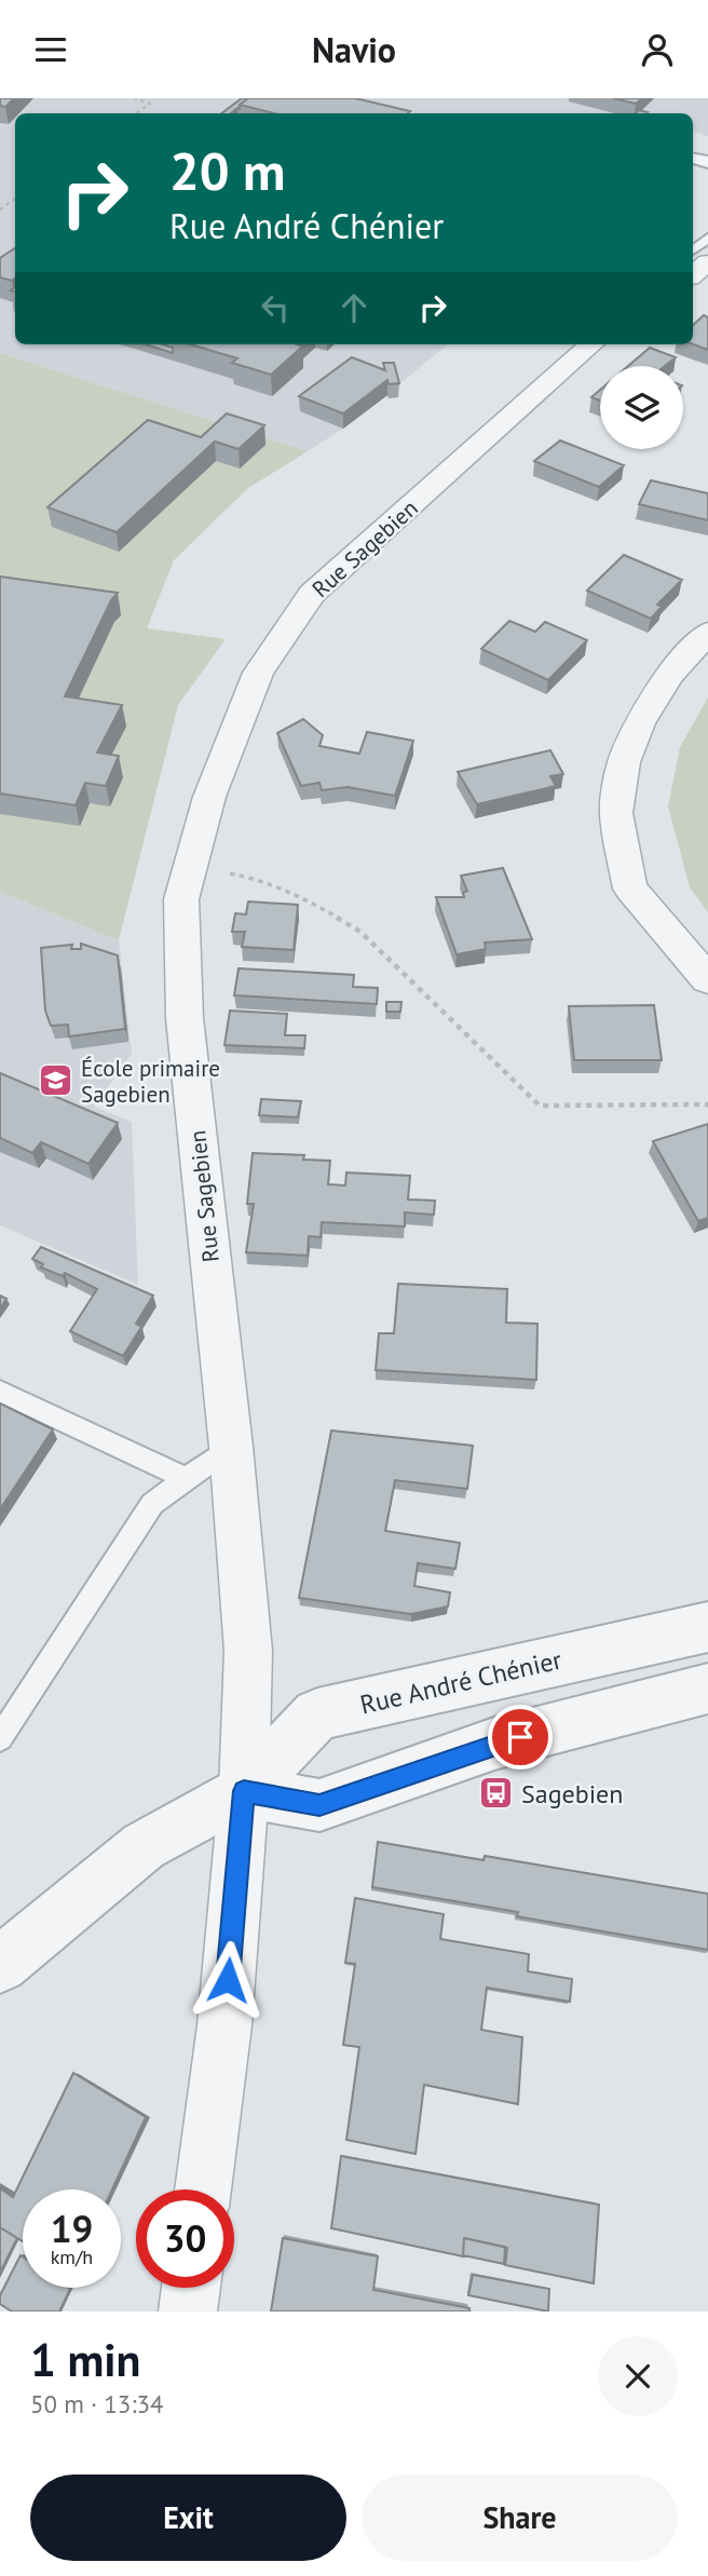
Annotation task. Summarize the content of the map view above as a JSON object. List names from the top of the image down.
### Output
{
  "streets": {
    "street": ["Rue Sagebien", "Rue André Chénier"]
  },
  "crossings": [
    ["Rue Sagebien", "Rue André Chénier"]
  ],
  "places": {
    "school or university": ["École primaire Sagebien"],
    "bus stop": ["Sagebien"]
  },
  "page": {
    "header": "Navio",
    "turn": ["20 m", "Rue André Chénier"],
    "speed": "19 km/h",
    "limit": "30",
    "heading": ["1 min", "50 m · 13:34"],
    "buttons": ["Exit", "Share"]
  }
}
